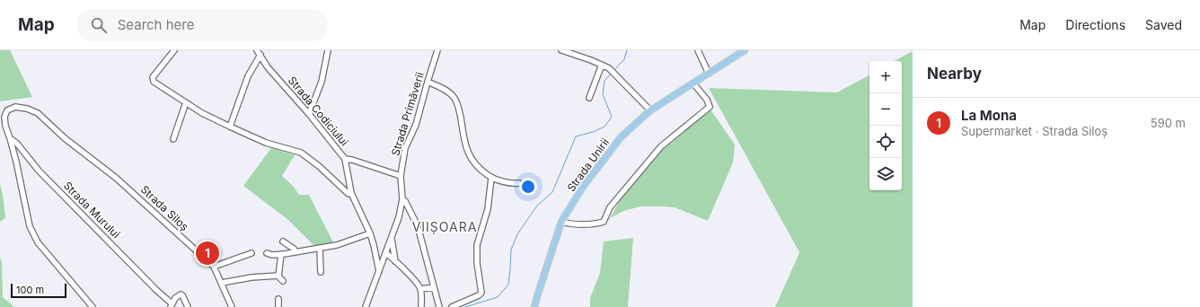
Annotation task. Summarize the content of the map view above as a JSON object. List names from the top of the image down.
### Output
{
  "streets": {
    "main road": ["Strada Unirii"],
    "street": [
      "Strada Codiciului",
      "Strada Primăverii",
      "Strada Siloș",
      "Strada Murului"
    ]
  },
  "crossings": [
    ["Strada Codiciului", "Strada Primăverii"],
    ["Strada Siloș", "Strada Murului"]
  ],
  "districts": ["VIIȘOARA"],
  "scale_bar": "100 m",
  "page": {
    "header": "Map",
    "search": "Search here",
    "nav": ["Map", "Directions", "Saved"],
    "heading": "Nearby",
    "map_buttons": ["+", "−"],
    "list": [
      {
        "mark": "1",
        "name": "La Mona",
        "note": "Supermarket · Strada Siloș",
        "value": "590 m"
      }
    ],
    "pins": "1",
    "scale": "100 m"
  }
}
